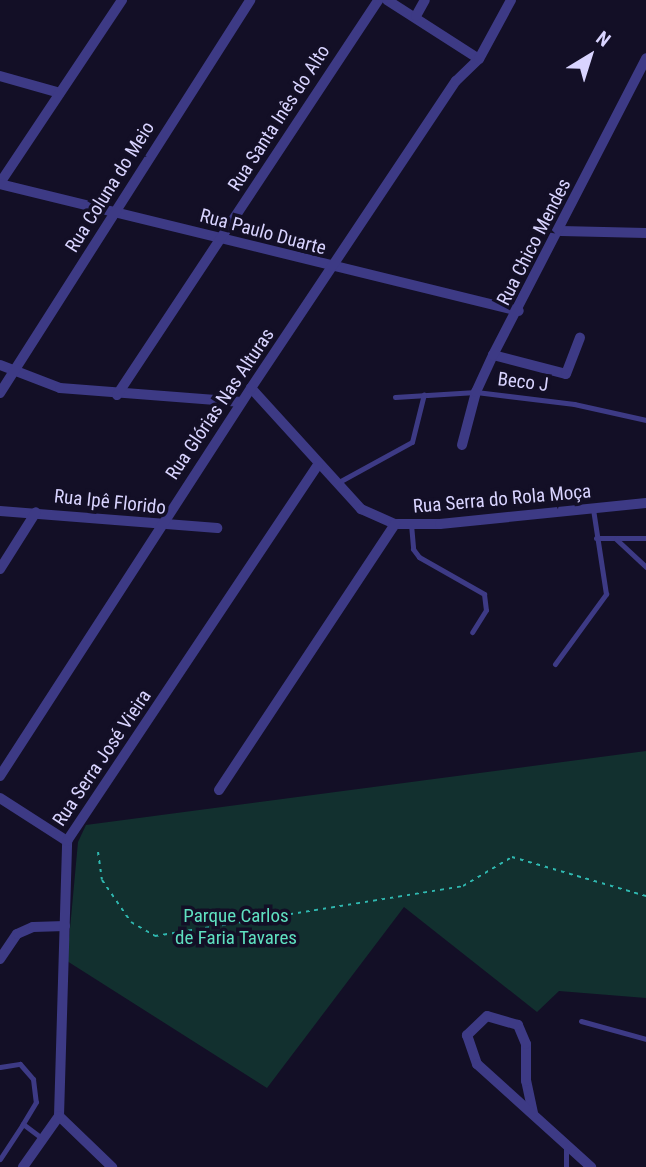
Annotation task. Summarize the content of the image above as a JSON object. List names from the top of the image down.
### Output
{
  "streets": {
    "street": [
      "Rua Santa Inês do Alto",
      "Rua Coluna do Meio",
      "Rua Paulo Duarte",
      "Rua Chico Mendes",
      "Rua Glórias Nas Alturas",
      "Rua Serra do Rola Moça",
      "Rua Ipê Florido",
      "Rua Serra José Vieira"
    ],
    "lane": ["Beco J"]
  },
  "crossings": [
    ["Rua Santa Inês do Alto", "Rua Paulo Duarte"],
    ["Rua Coluna do Meio", "Rua Paulo Duarte"],
    ["Rua Paulo Duarte", "Rua Chico Mendes"],
    ["Rua Paulo Duarte", "Rua Glórias Nas Alturas"],
    ["Rua Chico Mendes", "Beco J"],
    ["Rua Glórias Nas Alturas", "Rua Serra do Rola Moça"],
    ["Rua Glórias Nas Alturas", "Rua Ipê Florido"],
    ["Rua Serra do Rola Moça", "Rua Serra José Vieira"]
  ],
  "parks": ["Parque Carlos de Faria Tavares"],
  "north": "top right"
}
